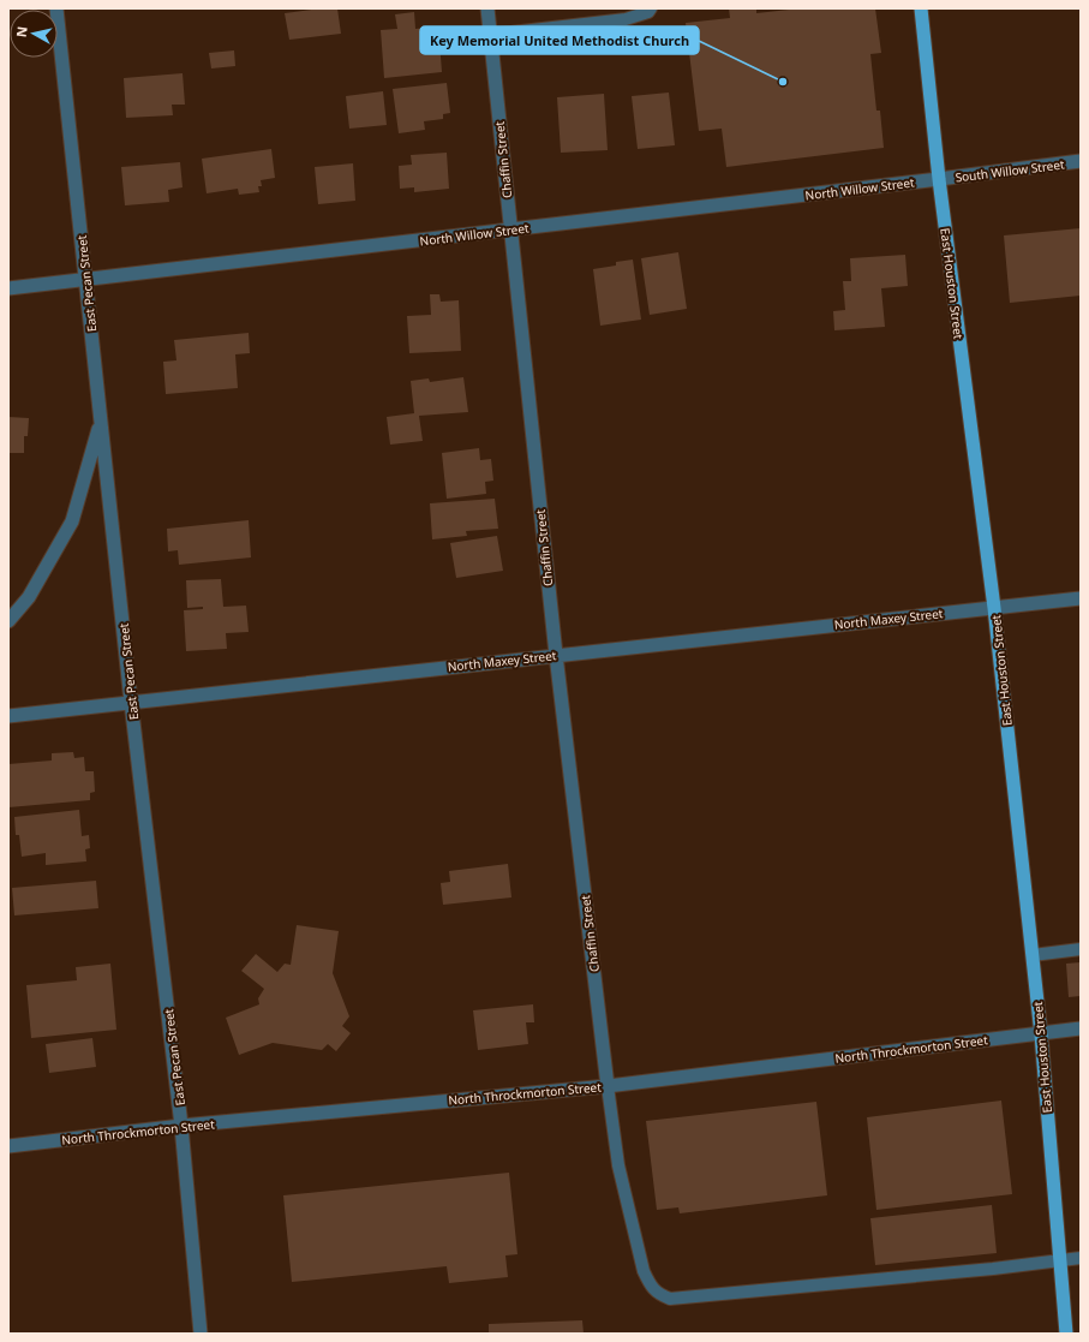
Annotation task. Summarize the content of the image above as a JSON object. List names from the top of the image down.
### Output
{
  "streets": {
    "main road": ["East Houston Street"],
    "street": [
      "Chaffin Street",
      "South Willow Street",
      "North Willow Street",
      "East Pecan Street",
      "North Maxey Street",
      "North Throckmorton Street"
    ]
  },
  "crossings": [
    ["Chaffin Street", "North Willow Street"],
    ["Chaffin Street", "North Maxey Street"],
    ["Chaffin Street", "North Throckmorton Street"],
    ["South Willow Street", "North Willow Street"],
    ["South Willow Street", "East Houston Street"],
    ["North Willow Street", "East Pecan Street"],
    ["North Willow Street", "East Houston Street"],
    ["East Pecan Street", "North Maxey Street"],
    ["East Pecan Street", "North Throckmorton Street"],
    ["East Houston Street", "North Maxey Street"],
    ["East Houston Street", "North Throckmorton Street"]
  ],
  "places": ["Key Memorial United Methodist Church"],
  "north": "left"
}
